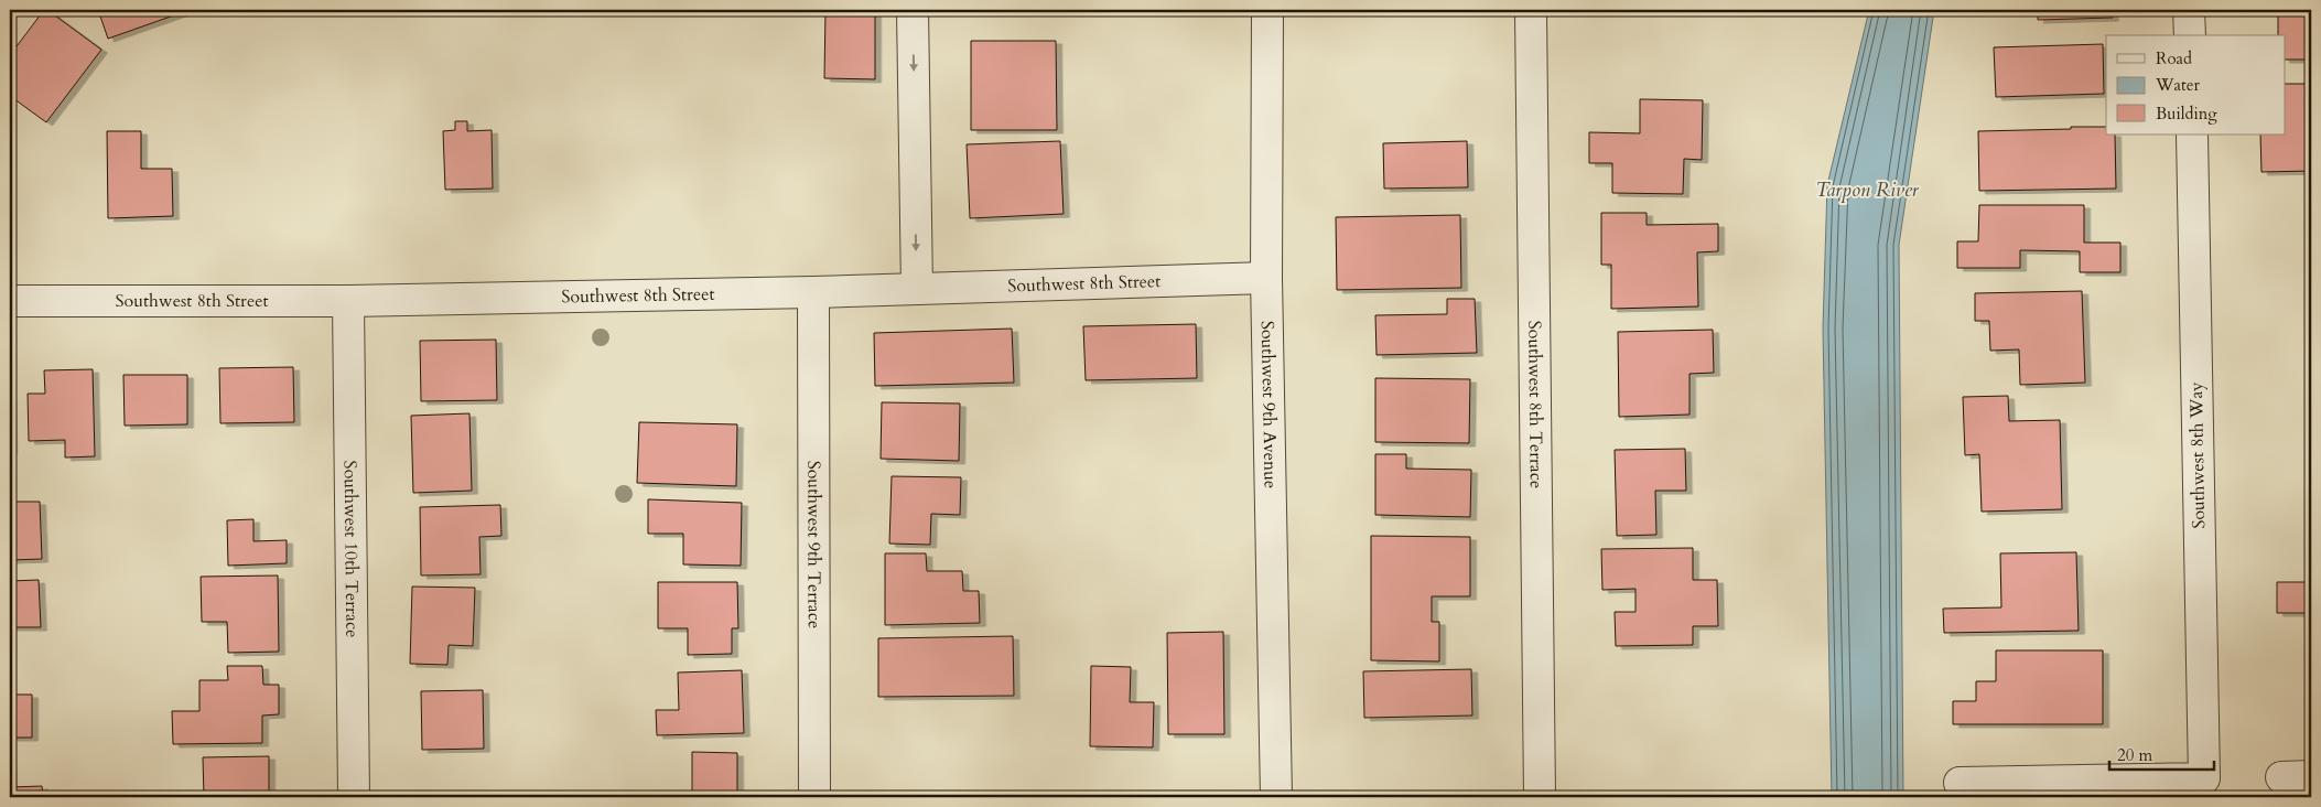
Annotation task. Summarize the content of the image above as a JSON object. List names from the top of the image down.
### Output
{
  "streets": {
    "street": [
      "Southwest 8th Street",
      "Southwest 9th Avenue",
      "Southwest 8th Terrace",
      "Southwest 8th Way",
      "Southwest 9th Terrace",
      "Southwest 10th Terrace"
    ]
  },
  "crossings": [
    ["Southwest 8th Street", "Southwest 9th Avenue"],
    ["Southwest 8th Street", "Southwest 9th Terrace"],
    ["Southwest 8th Street", "Southwest 10th Terrace"]
  ],
  "water": ["Tarpon River"],
  "legend": ["Road", "Water", "Building"],
  "scale_bar": "20 m"
}
